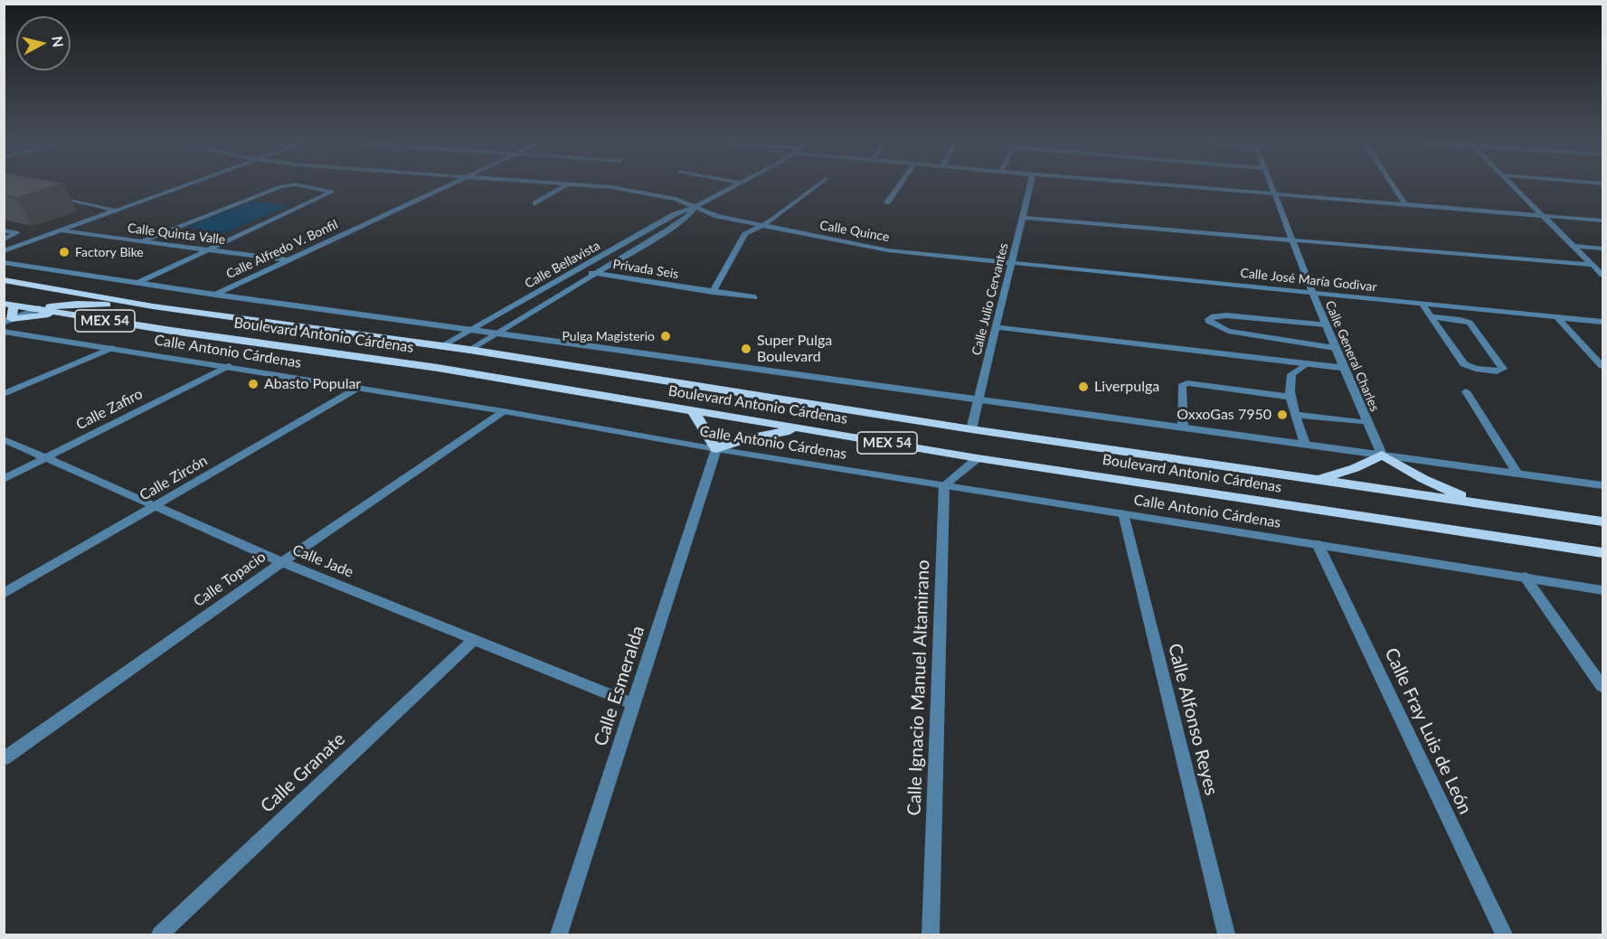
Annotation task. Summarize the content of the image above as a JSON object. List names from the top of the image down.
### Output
{
  "streets": {
    "main road": ["MEX 54", "Boulevard Antonio Cárdenas"],
    "street": [
      "Calle Quince",
      "Calle Quinta Valle",
      "Calle Alfredo V. Bonfil",
      "Calle Bellavista",
      "Privada Seis",
      "Calle José María Godivar",
      "Calle Julio Cervantes",
      "Calle Antonio Cárdenas",
      "Calle General Charles",
      "Calle Zafiro",
      "Calle Zircón",
      "Calle Jade",
      "Calle Topacio",
      "Calle Esmeralda",
      "Calle Ignacio Manuel Altamirano",
      "Calle Alfonso Reyes",
      "Calle Fray Luis de León",
      "Calle Granate"
    ]
  },
  "crossings": [
    ["Calle Quince", "Calle Bellavista"],
    ["Calle Quince", "Calle José María Godivar"],
    ["Calle Quince", "Calle Julio Cervantes"],
    ["Calle Quinta Valle", "Calle Alfredo V. Bonfil"],
    ["Calle Bellavista", "Privada Seis"],
    ["Calle Bellavista", "Boulevard Antonio Cárdenas"],
    ["Calle José María Godivar", "Calle Julio Cervantes"],
    ["Calle José María Godivar", "Calle General Charles"],
    ["Calle Julio Cervantes", "Boulevard Antonio Cárdenas"],
    ["Calle Antonio Cárdenas", "Calle Zafiro"],
    ["Calle Antonio Cárdenas", "Calle Zircón"],
    ["Calle Antonio Cárdenas", "Calle Topacio"],
    ["Calle Antonio Cárdenas", "Calle Esmeralda"],
    ["Calle Antonio Cárdenas", "Calle Ignacio Manuel Altamirano"],
    ["Calle Antonio Cárdenas", "Calle Alfonso Reyes"],
    ["Calle Antonio Cárdenas", "Calle Fray Luis de León"],
    ["Calle Zafiro", "Calle Jade"],
    ["Calle Zircón", "Calle Jade"],
    ["Calle Jade", "Calle Topacio"],
    ["Calle Jade", "Calle Esmeralda"],
    ["Calle Jade", "Calle Granate"]
  ],
  "places": [
    "Factory Bike",
    "Pulga Magisterio",
    "Super Pulga Boulevard",
    "Abasto Popular",
    "Liverpulga",
    "OxxoGas 7950"
  ],
  "north": "right"
}
